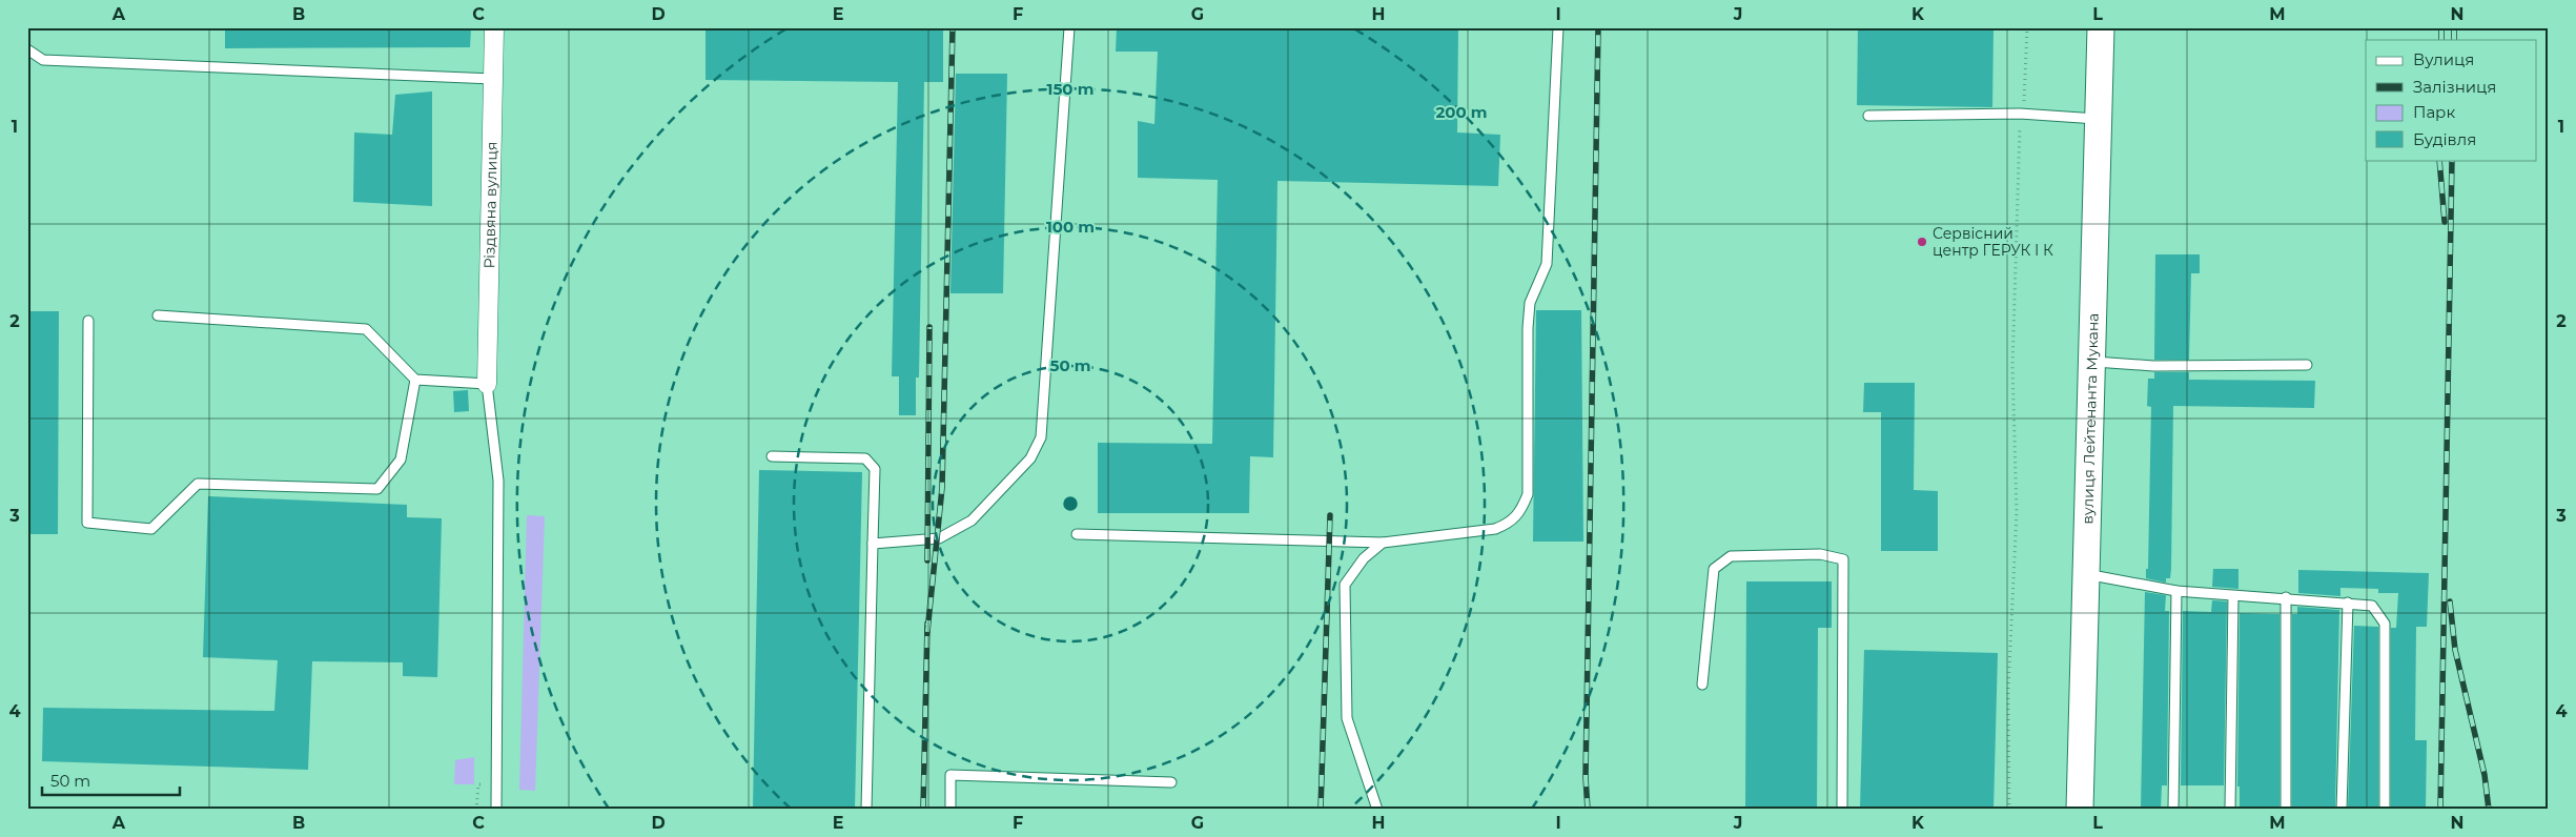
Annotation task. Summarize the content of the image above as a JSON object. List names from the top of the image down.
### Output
{
  "streets": {
    "main road": ["вулиця Лейтенанта Мукана"],
    "street": ["Різдвяна вулиця"]
  },
  "places": ["Сервісний центр ГЕРУК І К"],
  "legend": [
    "Вулиця",
    "Залізниця",
    "Парк",
    "Будівля"
  ],
  "scale_bar": "50 m",
  "grid": {
    "columns": [
      "A",
      "B",
      "C",
      "D",
      "E",
      "F",
      "G",
      "H",
      "I",
      "J",
      "K",
      "L",
      "M",
      "N"
    ],
    "rows": [
      "1",
      "2",
      "3",
      "4"
    ]
  },
  "rings": [
    "150 m",
    "200 m",
    "100 m",
    "50 m"
  ]
}
